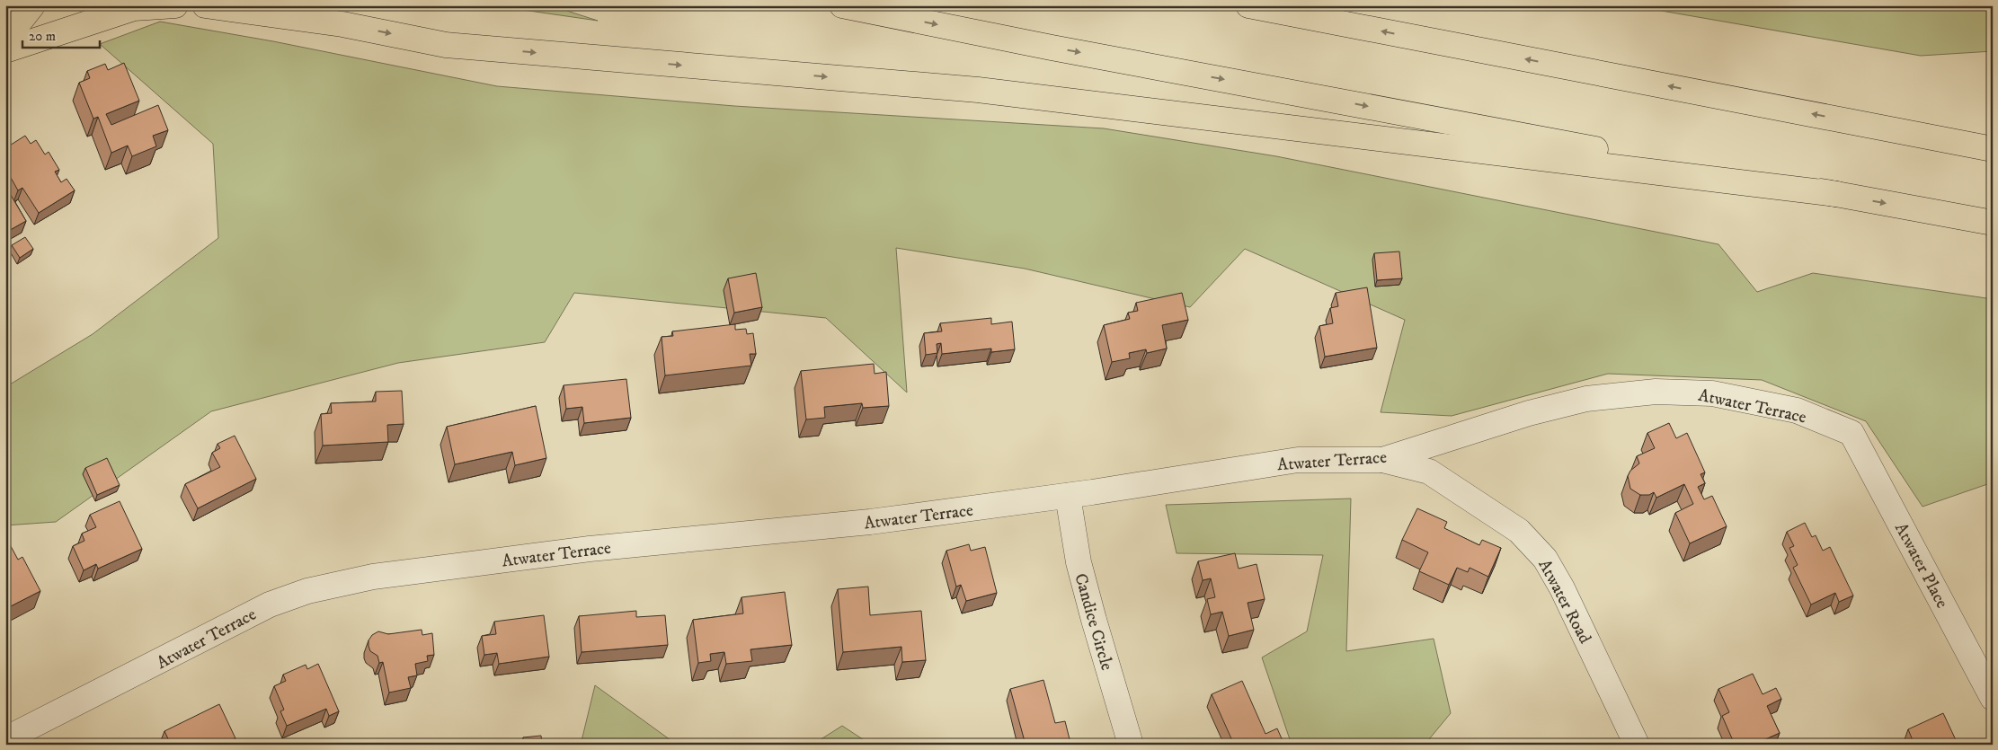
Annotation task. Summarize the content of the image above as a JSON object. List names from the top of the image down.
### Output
{
  "streets": {
    "street": [
      "Atwater Terrace",
      "Atwater Place",
      "Atwater Road",
      "Candice Circle"
    ]
  },
  "crossings": [
    ["Atwater Terrace", "Atwater Place"],
    ["Atwater Terrace", "Atwater Road"],
    ["Atwater Terrace", "Candice Circle"]
  ],
  "scale_bar": "20 m"
}
